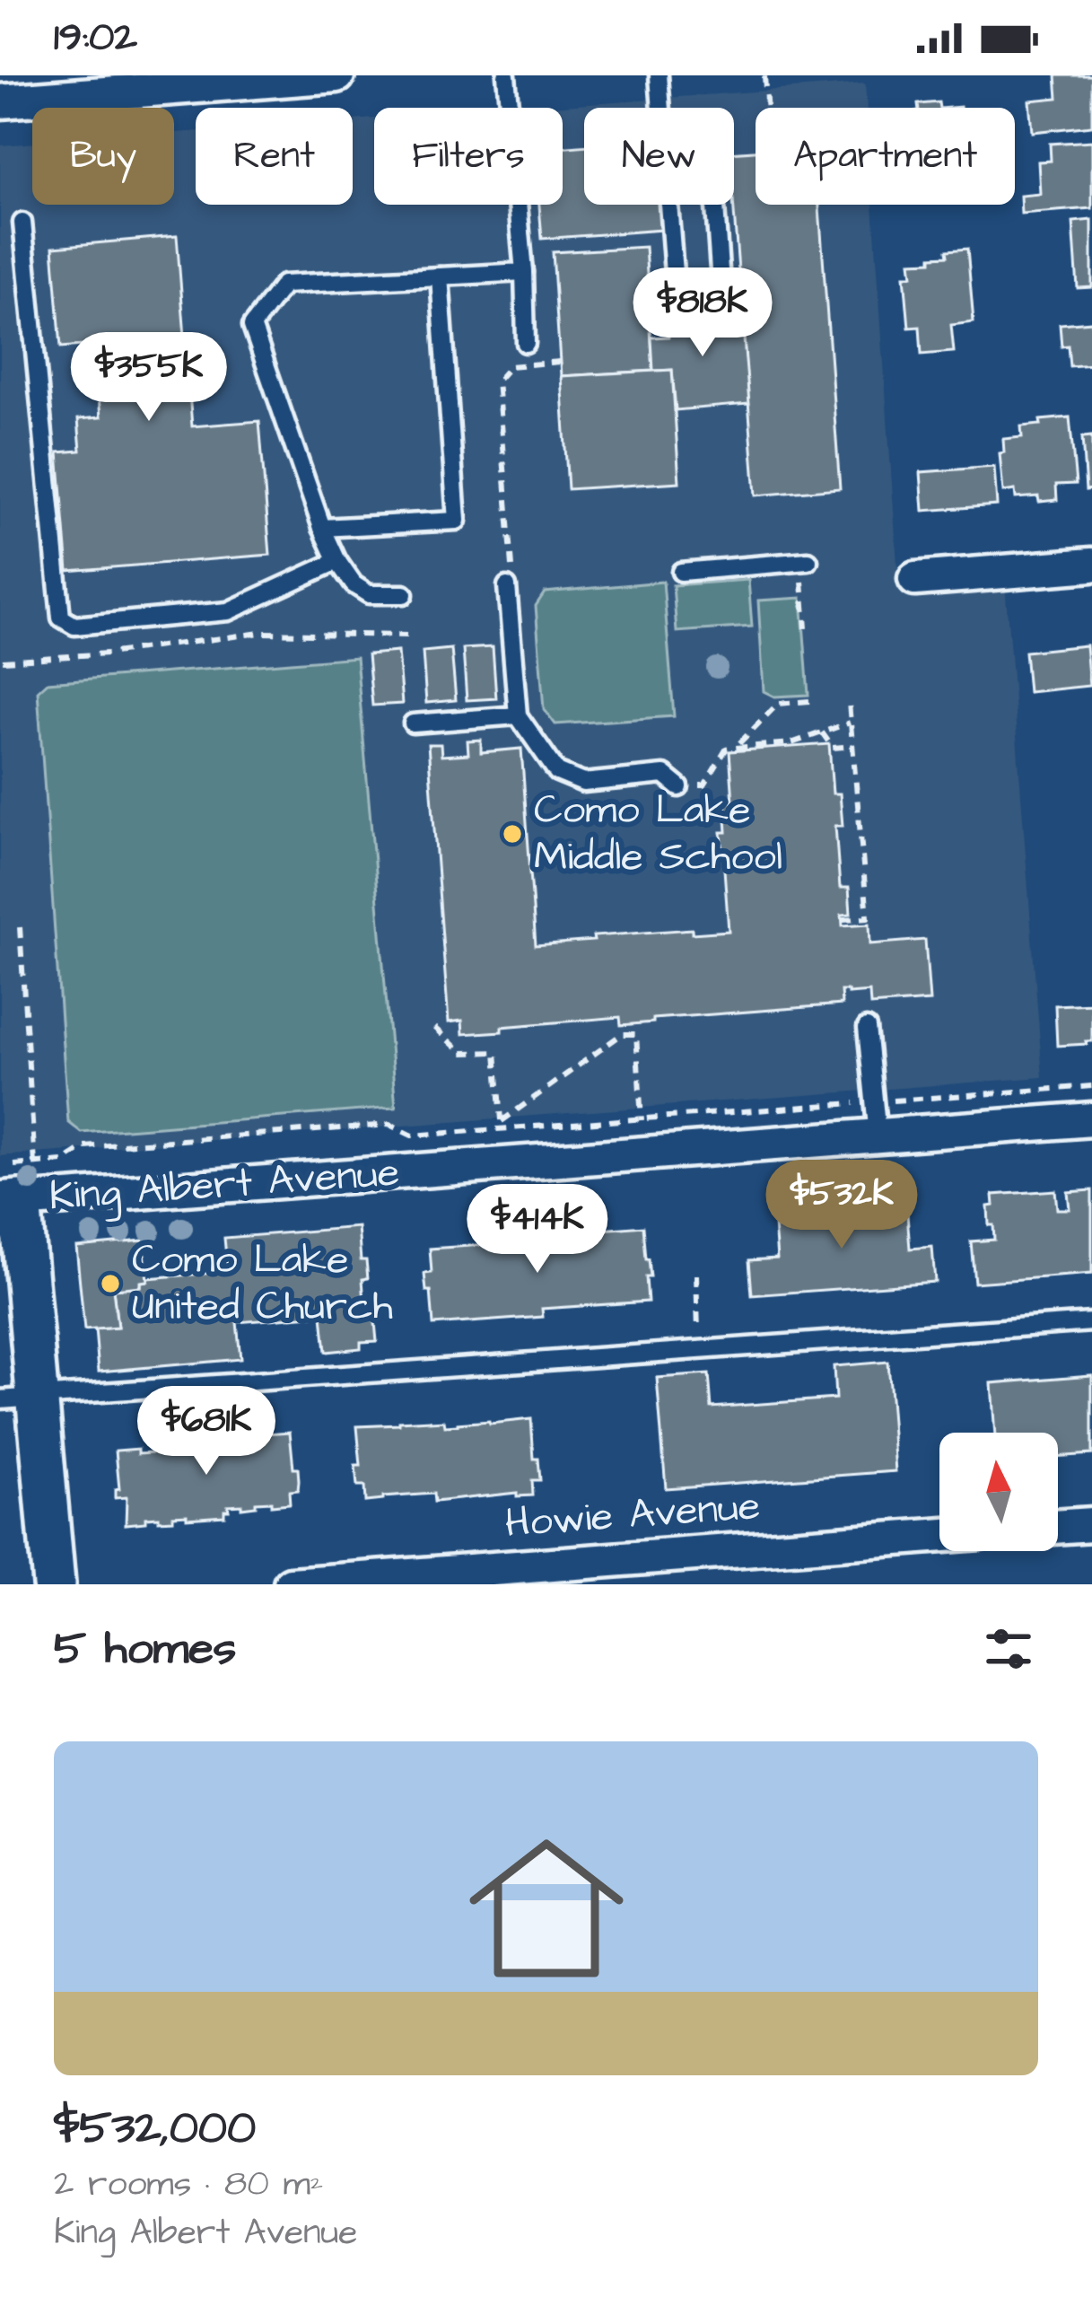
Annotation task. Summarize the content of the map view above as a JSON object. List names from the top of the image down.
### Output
{
  "streets": {
    "street": ["King Albert Avenue", "Howie Avenue"]
  },
  "places": ["Como Lake Middle School", "Como Lake United Church"],
  "north": "top",
  "page": {
    "status": "19:02",
    "chip": [
      "Buy",
      "Rent",
      "Filters",
      "New",
      "Apartment"
    ],
    "price": [
      "$818K",
      "$355K",
      "$532K",
      "$414K",
      "$681K"
    ],
    "heading": "5 homes",
    "list": [
      {
        "name": "$532,000",
        "note": "2 rooms · 80 m² · King Albert Avenue"
      }
    ]
  }
}
